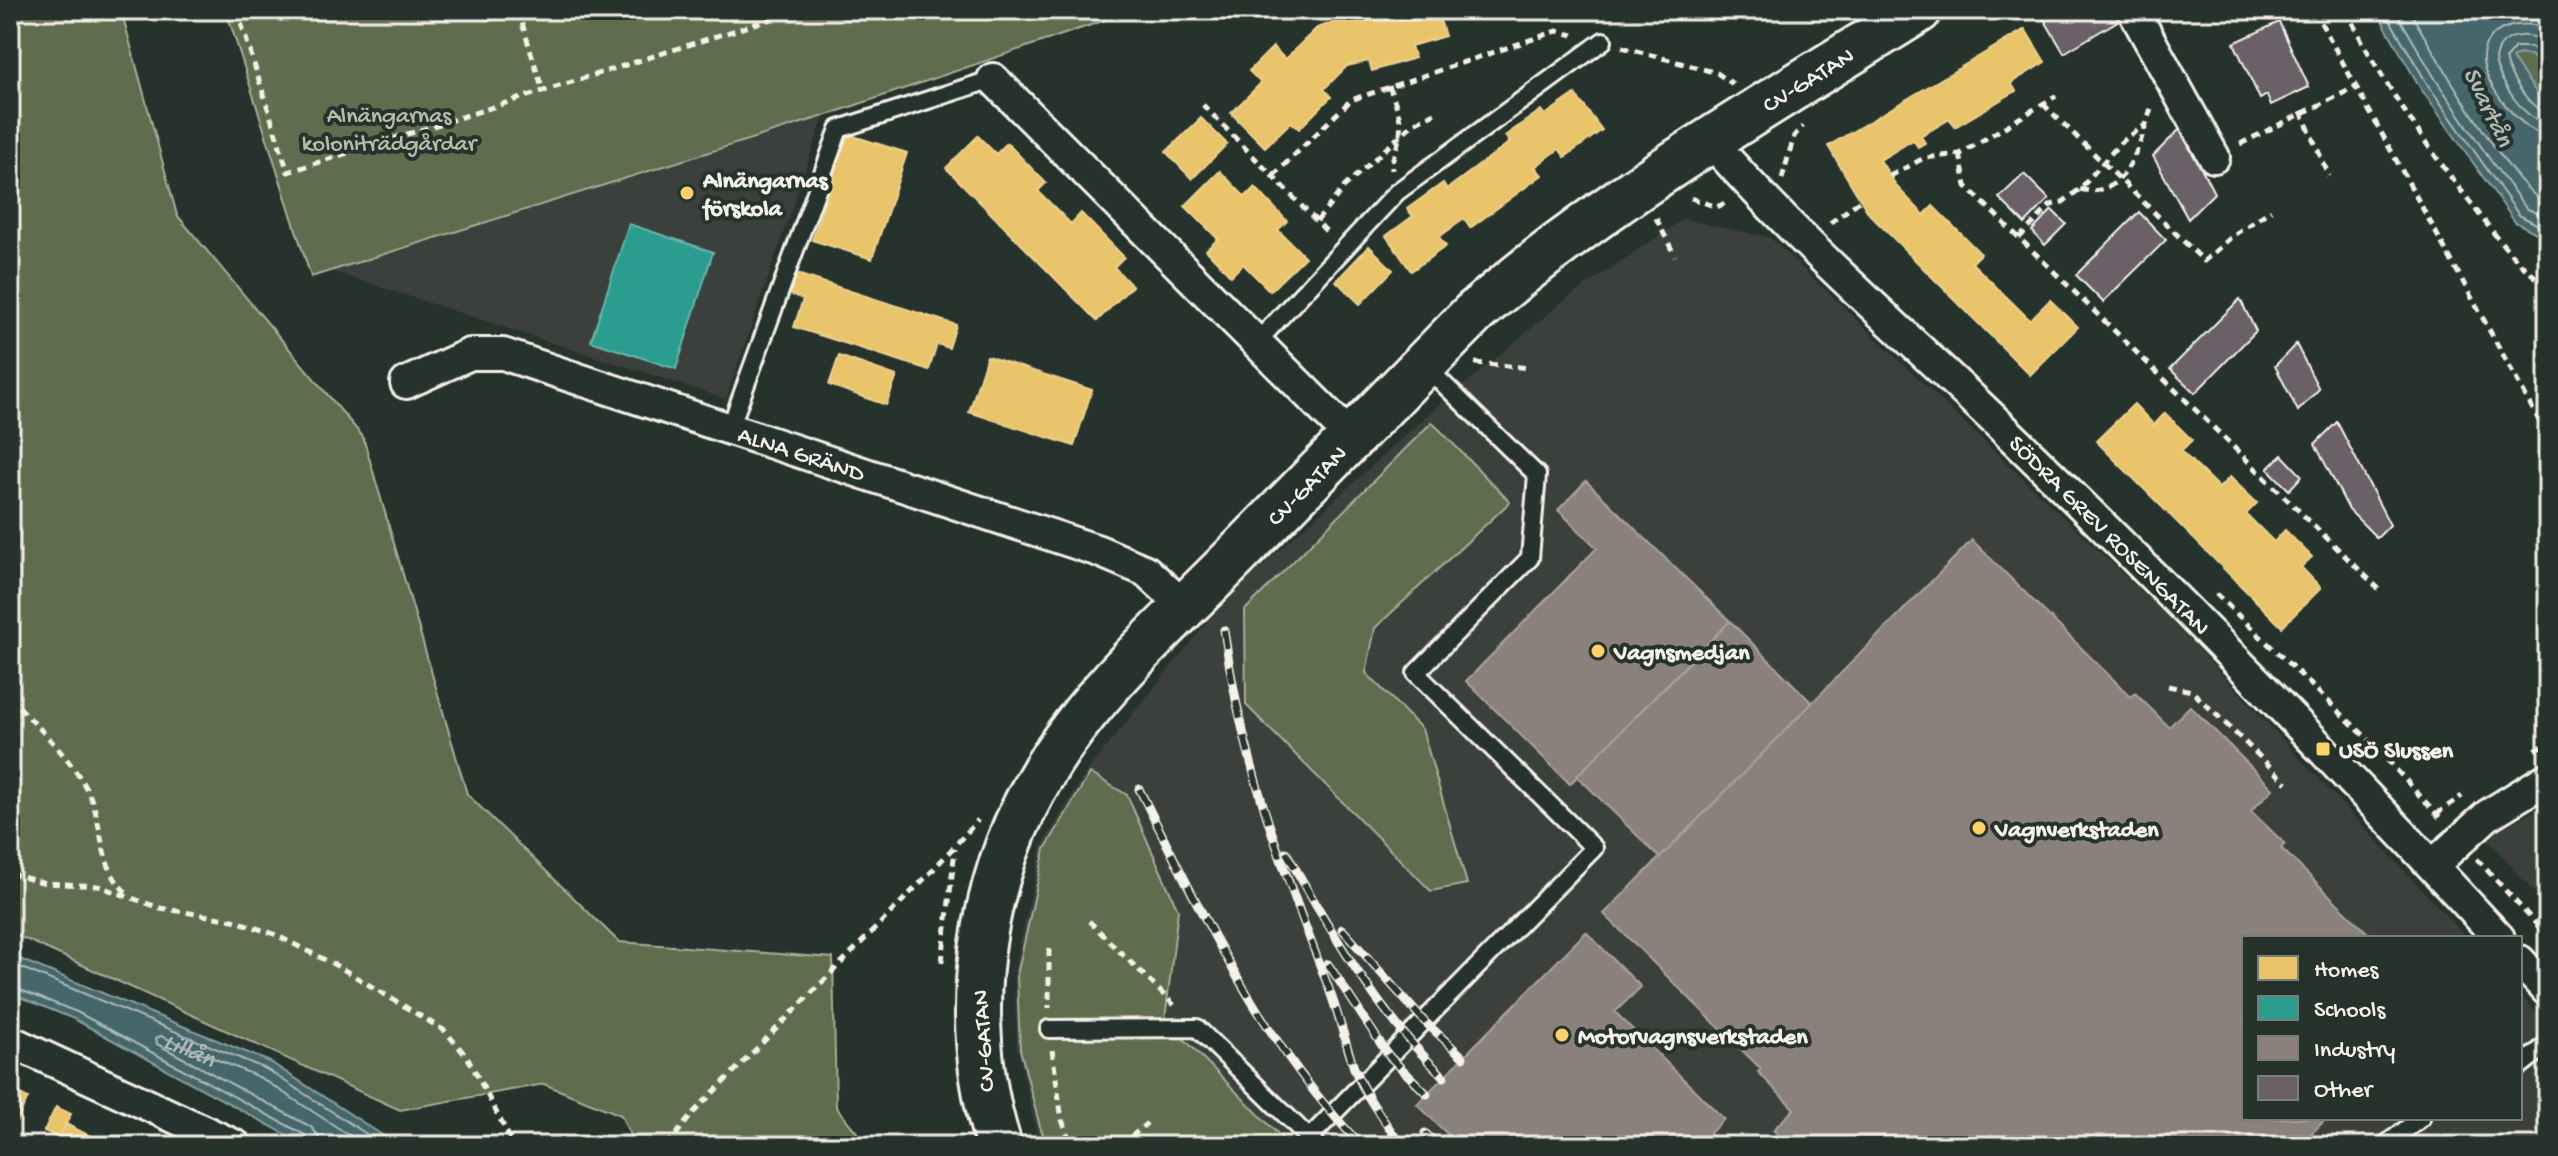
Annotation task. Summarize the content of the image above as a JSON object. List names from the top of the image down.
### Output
{
  "streets": {
    "street": ["CV-GATAN", "ALNA GRÄND", "SÖDRA GREV ROSENGATAN"]
  },
  "crossings": [
    ["CV-GATAN", "ALNA GRÄND"],
    ["CV-GATAN", "SÖDRA GREV ROSENGATAN"]
  ],
  "water": ["Svartån", "Lillån"],
  "parks": ["Alnängarnas koloniträdgårdar"],
  "places": {
    "other": [
      "Alnängarnas förskola",
      "Vagnsmedjan",
      "Vagnverkstaden",
      "Motorvagnsverkstaden"
    ],
    "transit": ["USÖ Slussen"]
  },
  "legend": [
    "Homes",
    "Schools",
    "Industry",
    "Other"
  ]
}
